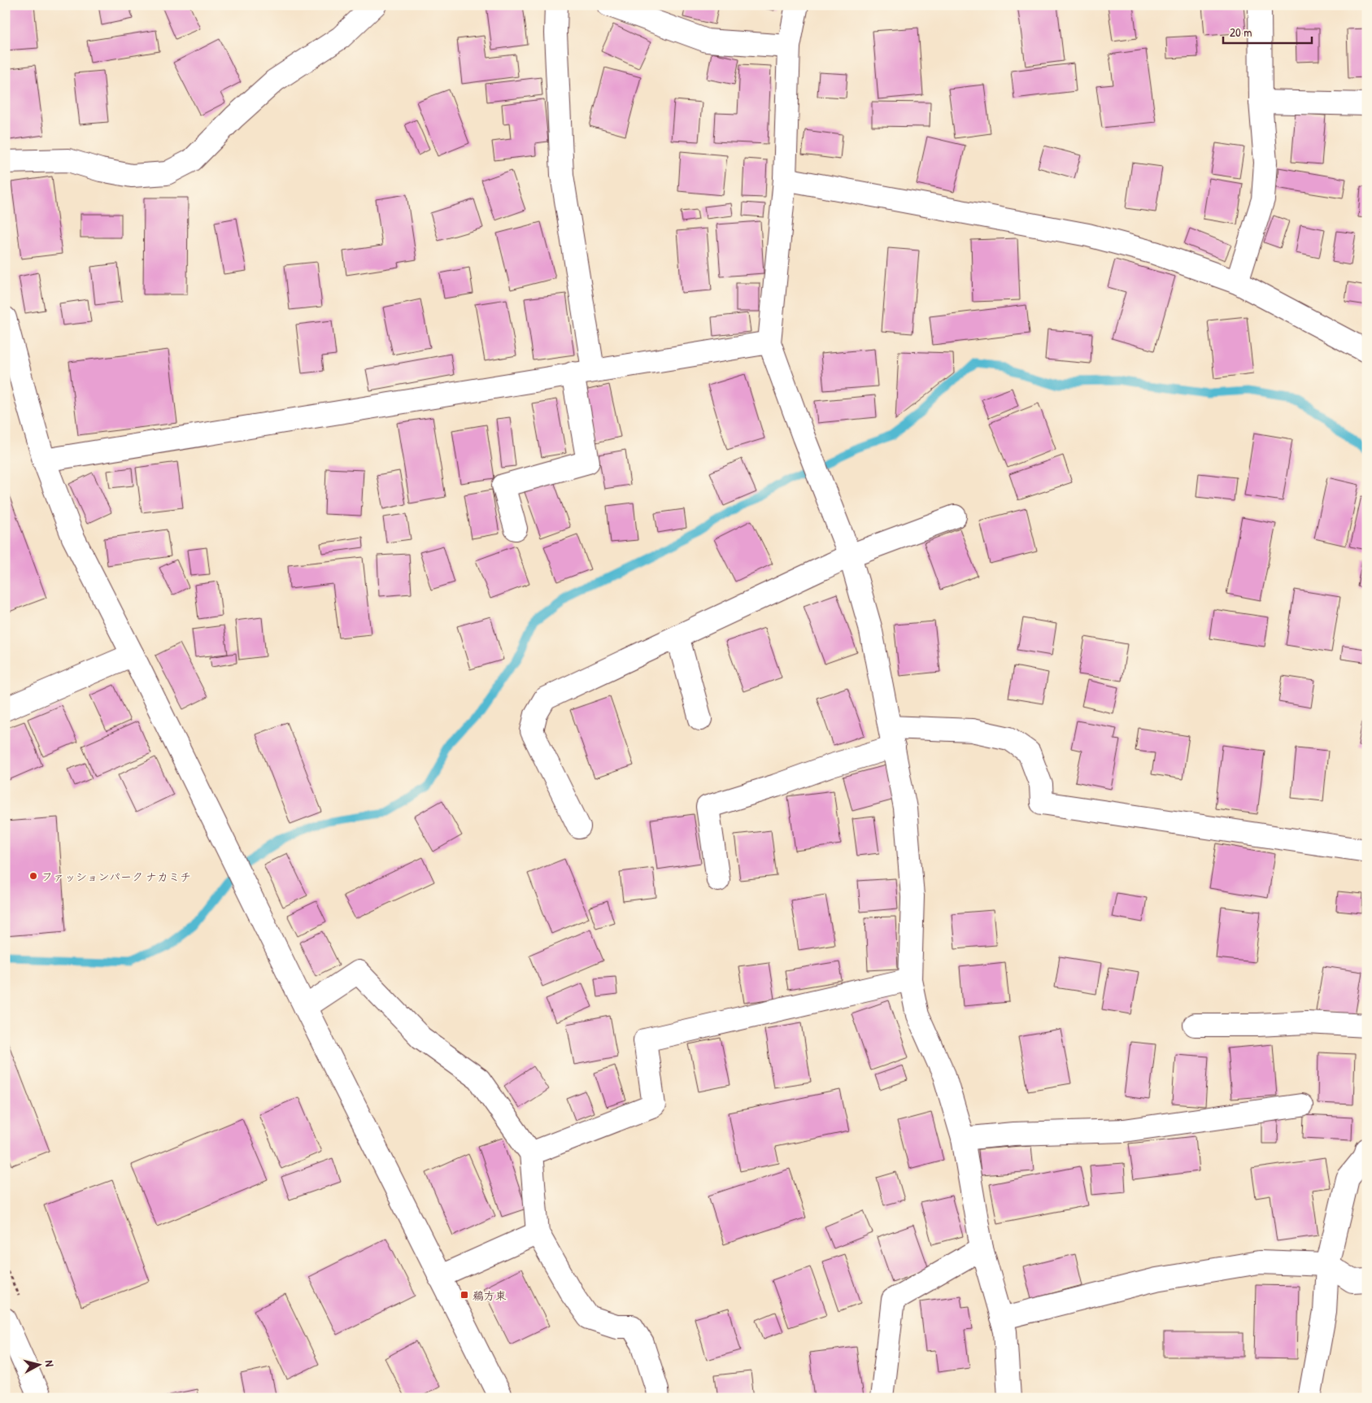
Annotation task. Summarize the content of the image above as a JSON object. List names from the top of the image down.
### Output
{
  "places": {
    "other": ["ファッションパーク ナカミチ"],
    "transit": ["鵜方東"]
  },
  "scale_bar": "20 m",
  "north": "right"
}
